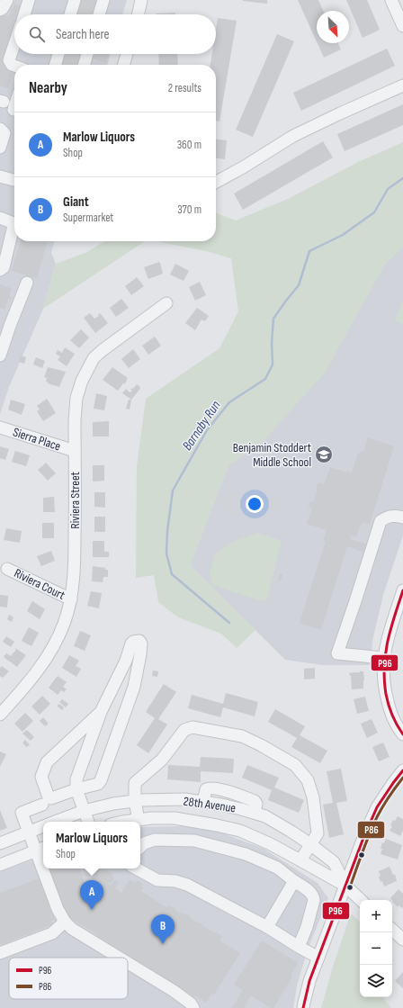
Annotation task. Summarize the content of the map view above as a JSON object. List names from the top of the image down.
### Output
{
  "streets": {
    "street": [
      "Sierra Place",
      "Riviera Street",
      "Riviera Court",
      "28th Avenue"
    ]
  },
  "crossings": [
    ["Sierra Place", "Riviera Street"],
    ["Riviera Street", "Riviera Court"]
  ],
  "water": ["Barnaby Run"],
  "places": {
    "school or university": ["Benjamin Stoddert Middle School"]
  },
  "lines": ["transit line P96", "transit line P86"],
  "legend": ["P96", "P86"],
  "north": "bottom right",
  "page": {
    "search": "Search here",
    "heading": ["Nearby", "2 results"],
    "list": [
      {
        "mark": "A",
        "name": "Marlow Liquors",
        "note": "Shop",
        "value": "360 m"
      },
      {
        "mark": "B",
        "name": "Giant",
        "note": "Supermarket",
        "value": "370 m"
      }
    ],
    "popup": ["Marlow Liquors", "Shop"],
    "pins": ["A", "B"],
    "map_buttons": ["+", "−"]
  }
}
